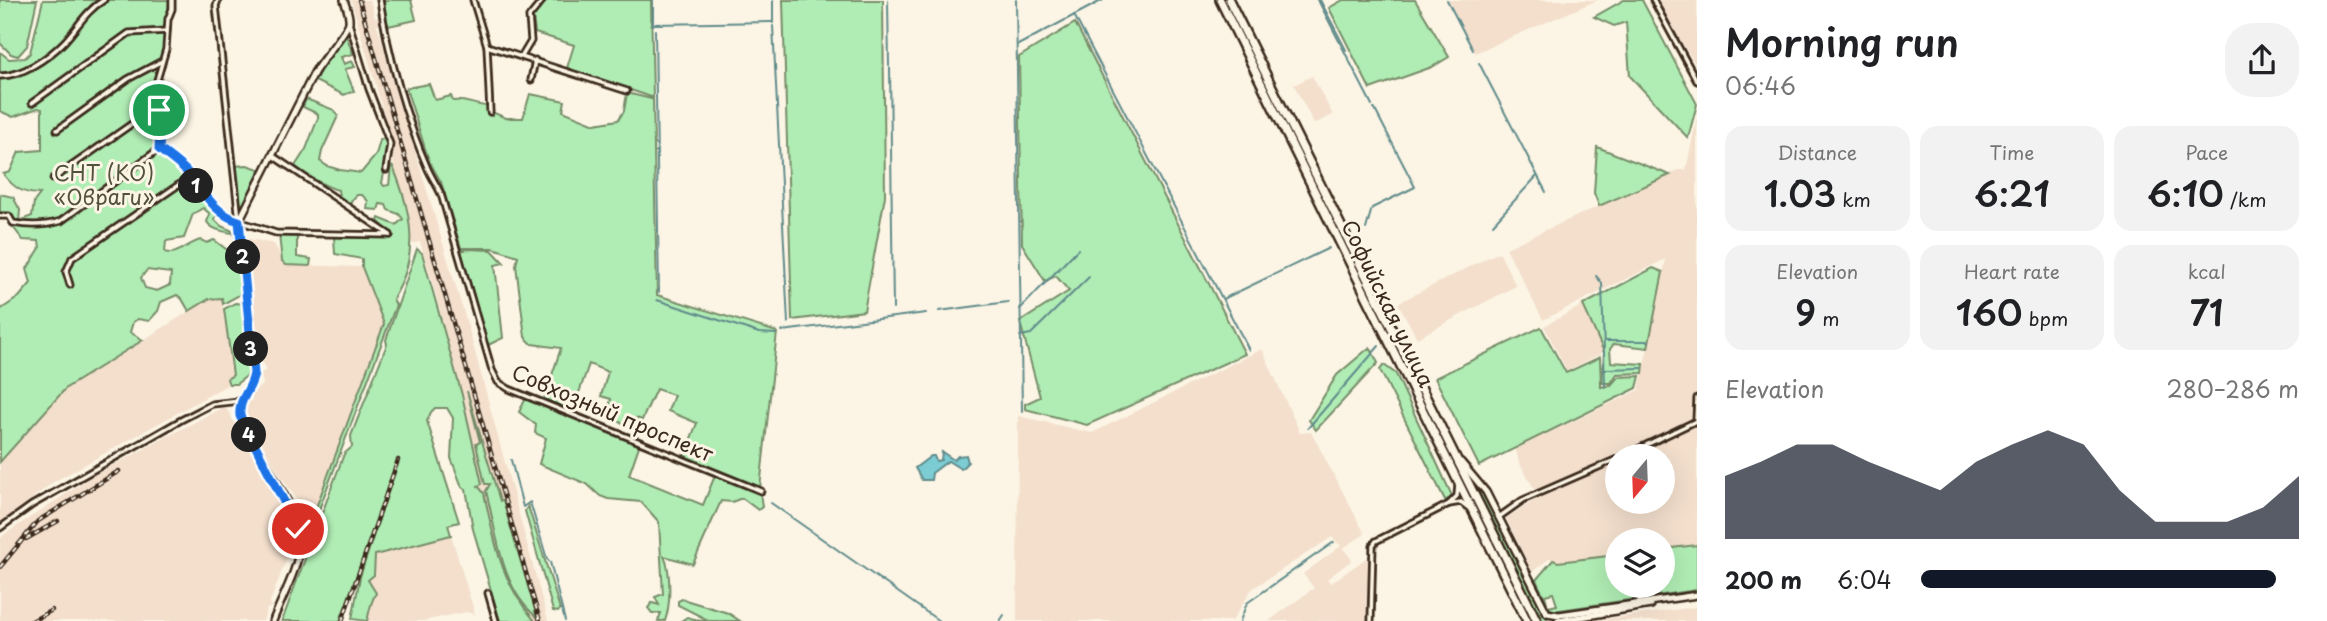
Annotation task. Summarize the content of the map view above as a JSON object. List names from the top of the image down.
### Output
{
  "streets": {
    "main road": ["Софийская улица"],
    "street": ["Совхозный проспект"]
  },
  "parks": ["СНТ (КО) «Овраги»"],
  "north": "bottom",
  "page": {
    "heading": ["Morning run", "06:46"],
    "stats": [
      ["Distance", "1.03 km"],
      ["Time", "6:21"],
      ["Pace", "6:10 /km"],
      ["Elevation", "9 m"],
      ["Heart rate", "160 bpm"],
      ["kcal", "71"]
    ],
    "pins": [
      "1",
      "2",
      "3",
      "4"
    ],
    "chart": ["Elevation", "280–286 m"],
    "list": [
      {
        "name": "200 m",
        "note": "6:04"
      }
    ]
  }
}
